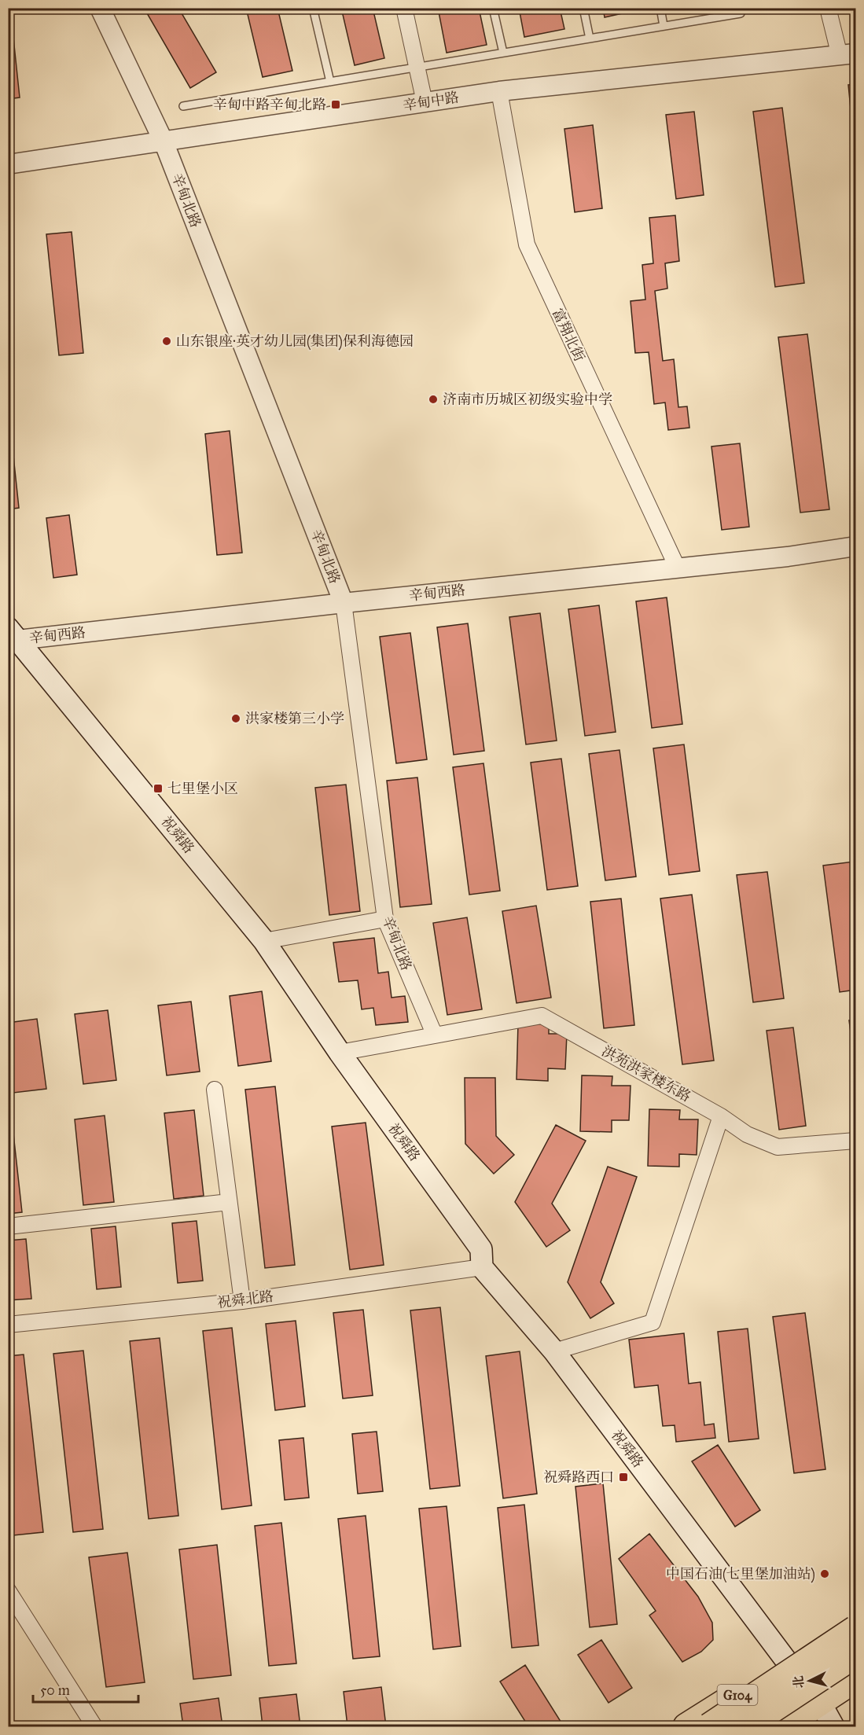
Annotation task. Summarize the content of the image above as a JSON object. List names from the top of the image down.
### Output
{
  "streets": {
    "highway": ["G104"],
    "main road": ["祝舜路"],
    "street": [
      "辛甸中路",
      "辛甸北路",
      "富翔北街",
      "辛甸西路",
      "洪苑洪家楼东路",
      "祝舜北路"
    ]
  },
  "crossings": [
    ["辛甸中路", "辛甸北路"],
    ["辛甸中路", "富翔北街"],
    ["辛甸北路", "辛甸西路"],
    ["辛甸北路", "洪苑洪家楼东路"],
    ["富翔北街", "辛甸西路"],
    ["辛甸西路", "祝舜路"],
    ["祝舜路", "祝舜北路"],
    ["祝舜路", "G104"]
  ],
  "places": {
    "transit": ["辛甸中路辛甸北路", "七里堡小区", "祝舜路西口"],
    "other": [
      "山东银座·英才幼儿园(集团)保利海德园",
      "济南市历城区初级实验中学",
      "洪家楼第三小学",
      "中国石油(七里堡加油站)"
    ]
  },
  "scale_bar": "50 m",
  "north": "left"
}
